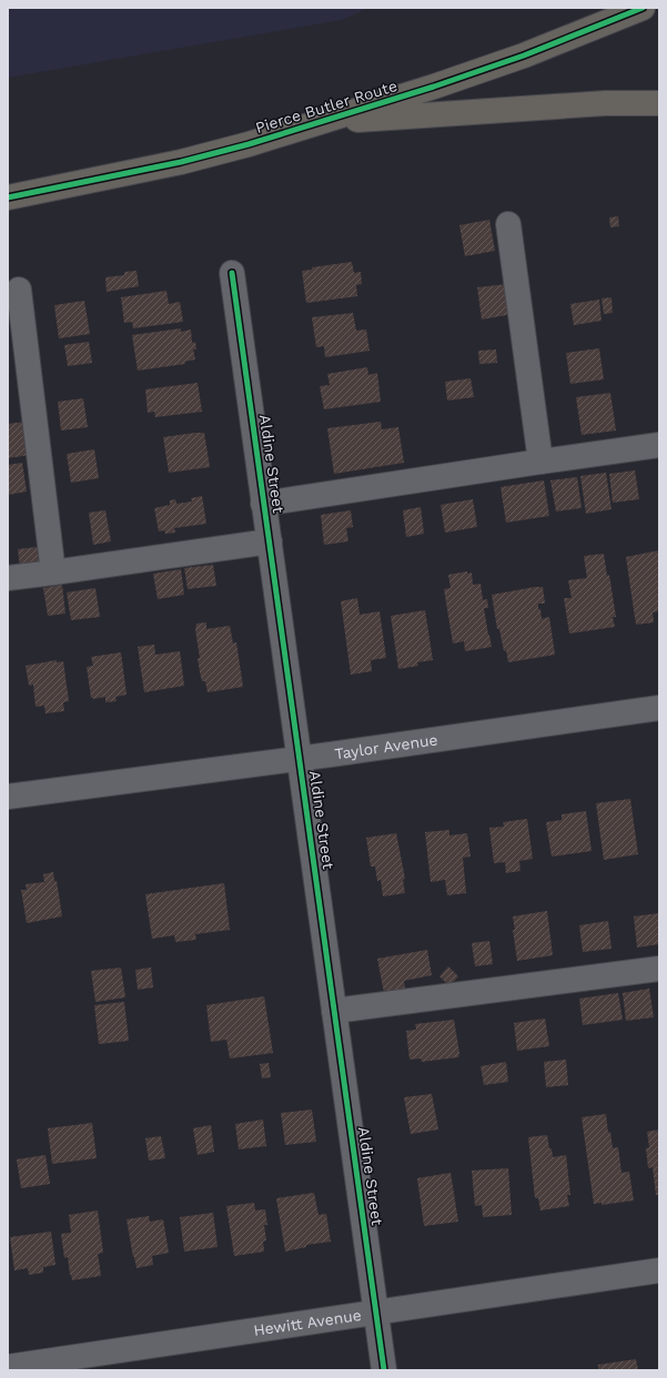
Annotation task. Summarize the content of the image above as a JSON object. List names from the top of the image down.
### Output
{
  "streets": {
    "main road": ["Pierce Butler Route"],
    "street": ["Aldine Street", "Taylor Avenue", "Hewitt Avenue"]
  },
  "crossings": [
    ["Aldine Street", "Taylor Avenue"],
    ["Aldine Street", "Hewitt Avenue"]
  ]
}
